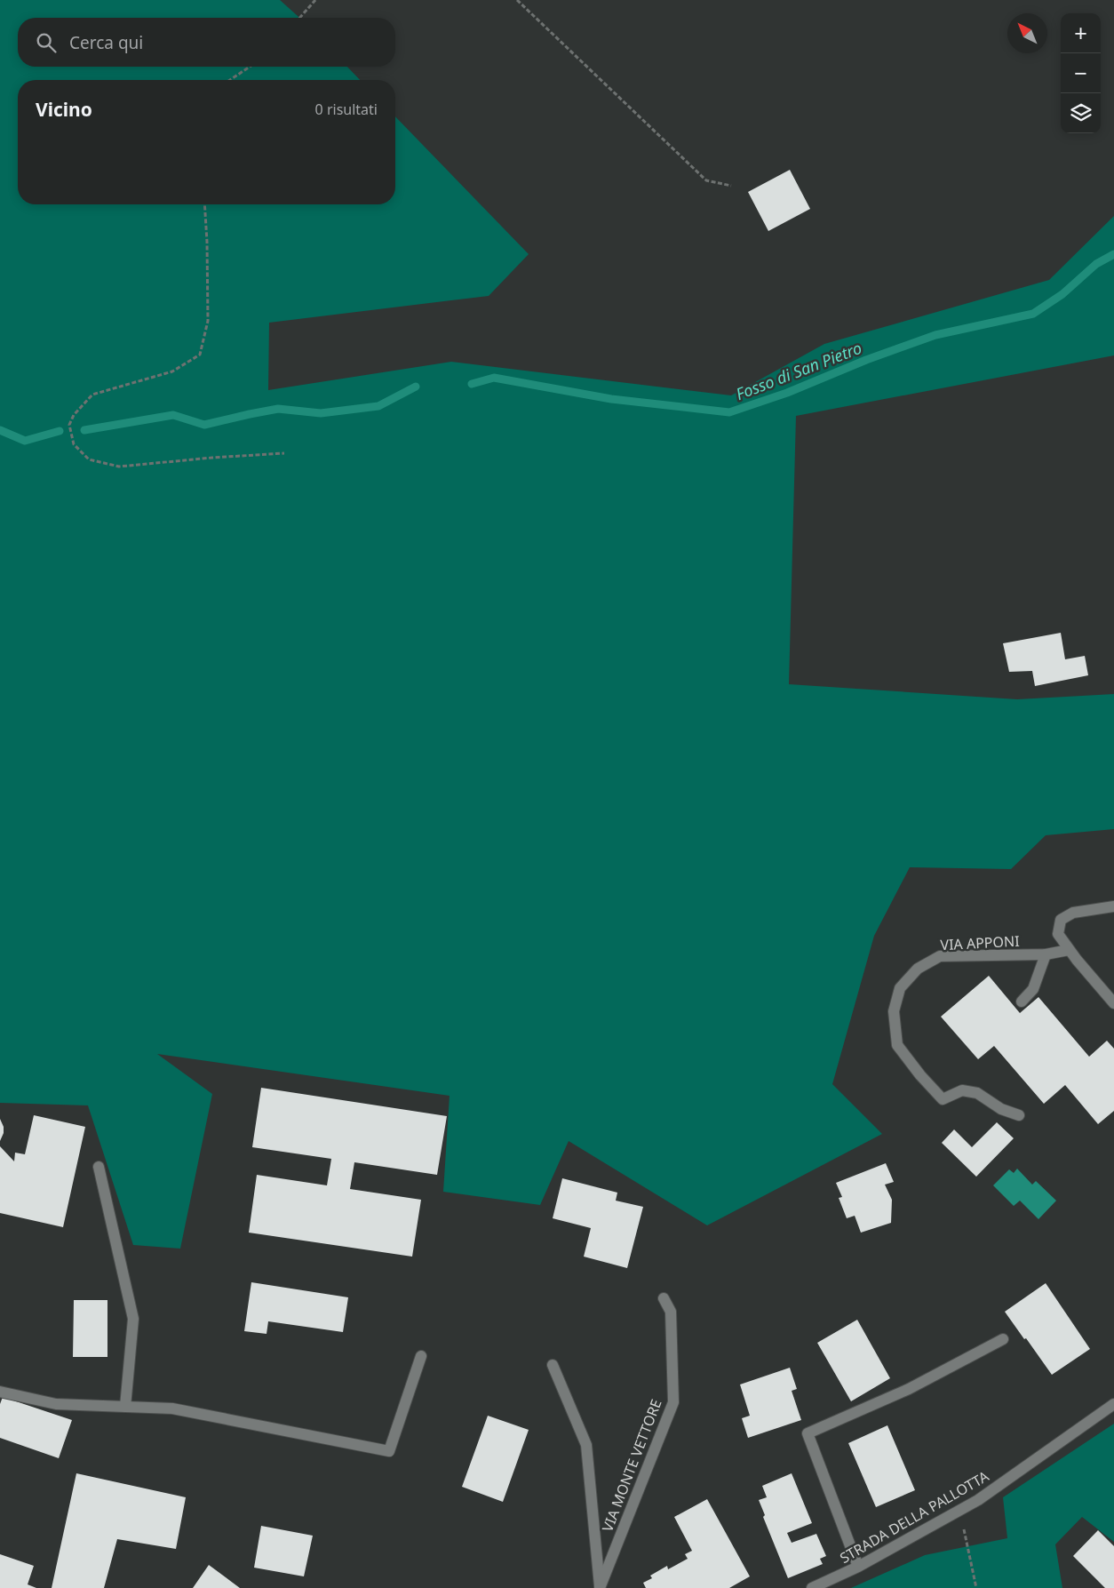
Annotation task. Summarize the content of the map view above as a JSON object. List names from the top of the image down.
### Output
{
  "streets": {
    "street": ["VIA APPONI", "VIA MONTE VETTORE", "STRADA DELLA PALLOTTA"]
  },
  "water": ["Fosso di San Pietro"],
  "north": "top left",
  "page": {
    "map_buttons": ["+", "−"],
    "search": "Cerca qui",
    "heading": ["Vicino", "0 risultati"]
  }
}
